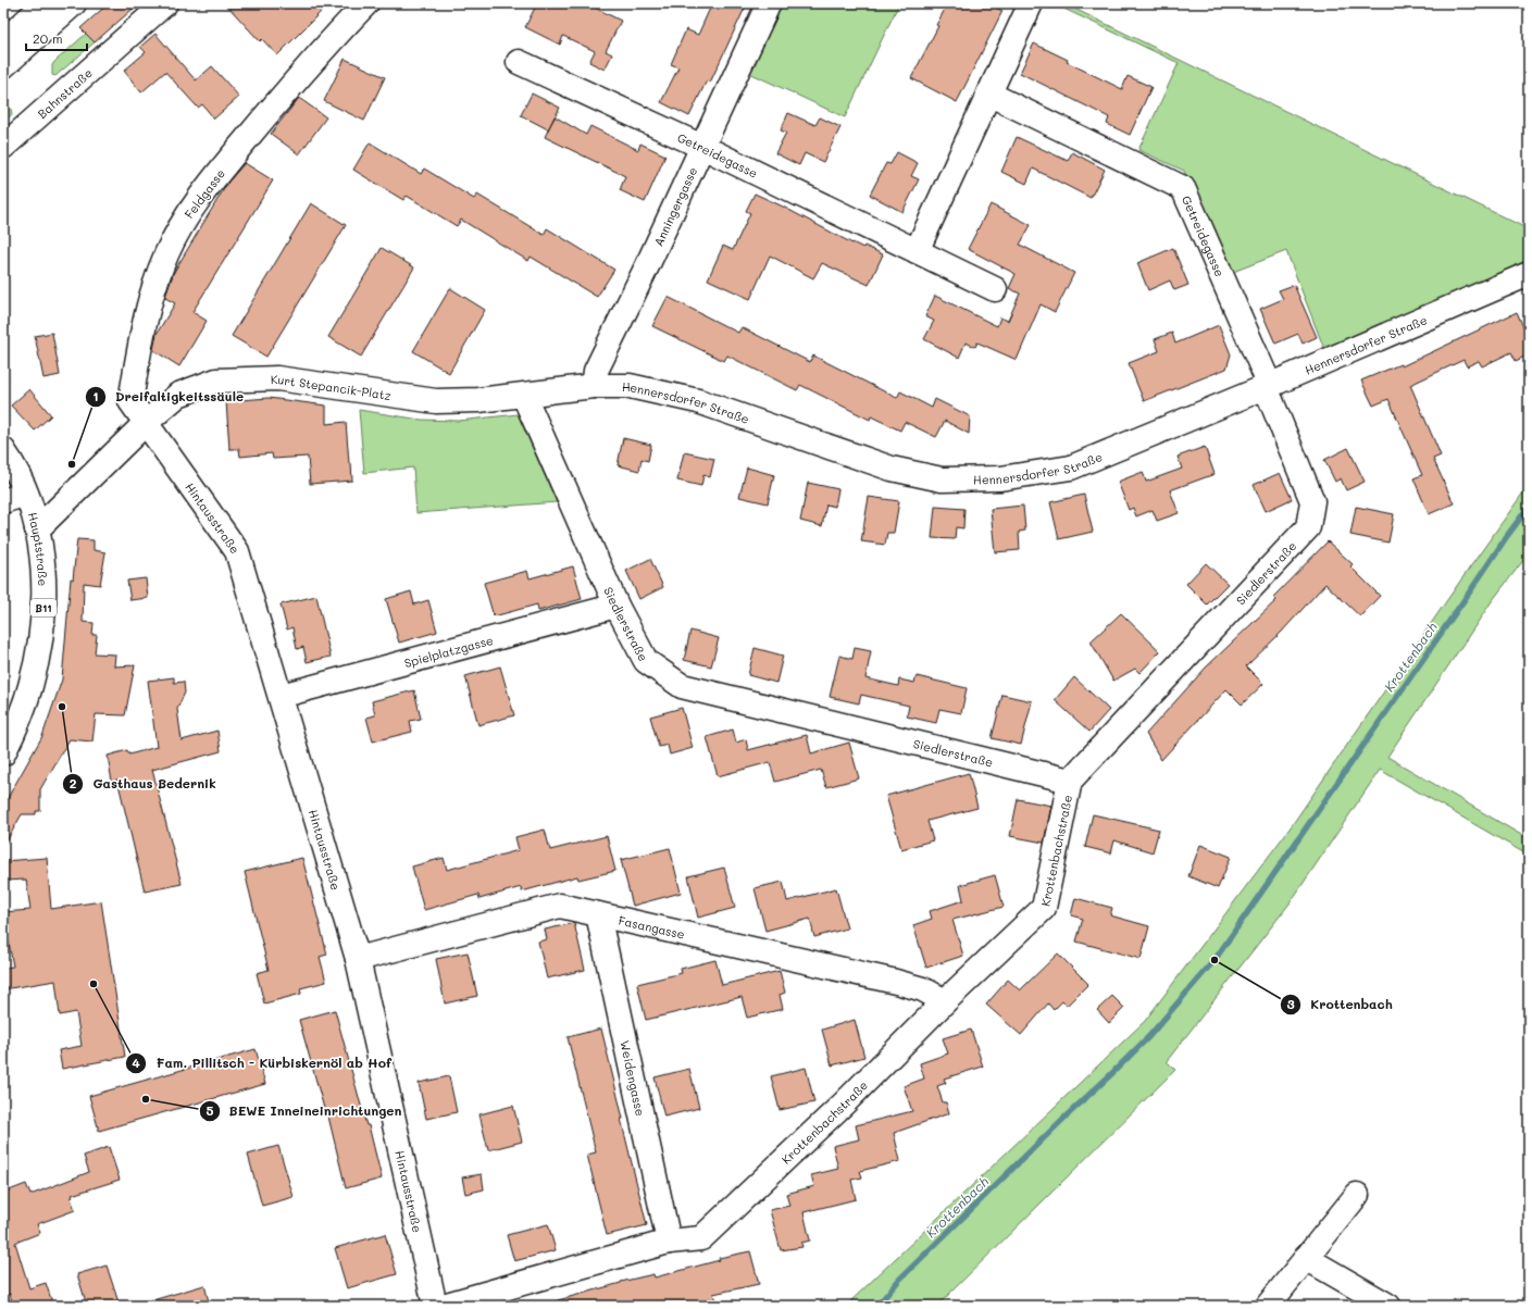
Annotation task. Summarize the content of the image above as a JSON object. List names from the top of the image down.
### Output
{
  "streets": {
    "street": [
      "Bahnstraße",
      "Getreidegasse",
      "Feldgasse",
      "Anningergasse",
      "Hennersdorfer Straße",
      "Kurt Stepancik-Platz",
      "Hintausstraße",
      "Hauptstraße",
      "Siedlerstraße",
      "B11",
      "Spielplatzgasse",
      "Krottenbachstraße",
      "Fasangasse",
      "Weidengasse"
    ]
  },
  "crossings": [
    ["Getreidegasse", "Anningergasse"],
    ["Getreidegasse", "Hennersdorfer Straße"],
    ["Getreidegasse", "Siedlerstraße"],
    ["Feldgasse", "Kurt Stepancik-Platz"],
    ["Feldgasse", "Hintausstraße"],
    ["Anningergasse", "Hennersdorfer Straße"],
    ["Hennersdorfer Straße", "Kurt Stepancik-Platz"],
    ["Hennersdorfer Straße", "Siedlerstraße"],
    ["Kurt Stepancik-Platz", "Hintausstraße"],
    ["Kurt Stepancik-Platz", "Hauptstraße"],
    ["Kurt Stepancik-Platz", "Siedlerstraße"],
    ["Hintausstraße", "Spielplatzgasse"],
    ["Hintausstraße", "Fasangasse"],
    ["Siedlerstraße", "Spielplatzgasse"],
    ["Siedlerstraße", "Krottenbachstraße"],
    ["Krottenbachstraße", "Fasangasse"],
    ["Krottenbachstraße", "Weidengasse"],
    ["Fasangasse", "Weidengasse"]
  ],
  "water": ["Krottenbach"],
  "places": [
    "Dreifaltigkeitssäule",
    "Gasthaus Bedernik",
    "Krottenbach",
    "Fam. Pillitsch - Kürbiskernöl ab Hof",
    "BEWE Inneineinrichtungen"
  ],
  "scale_bar": "20 m"
}
